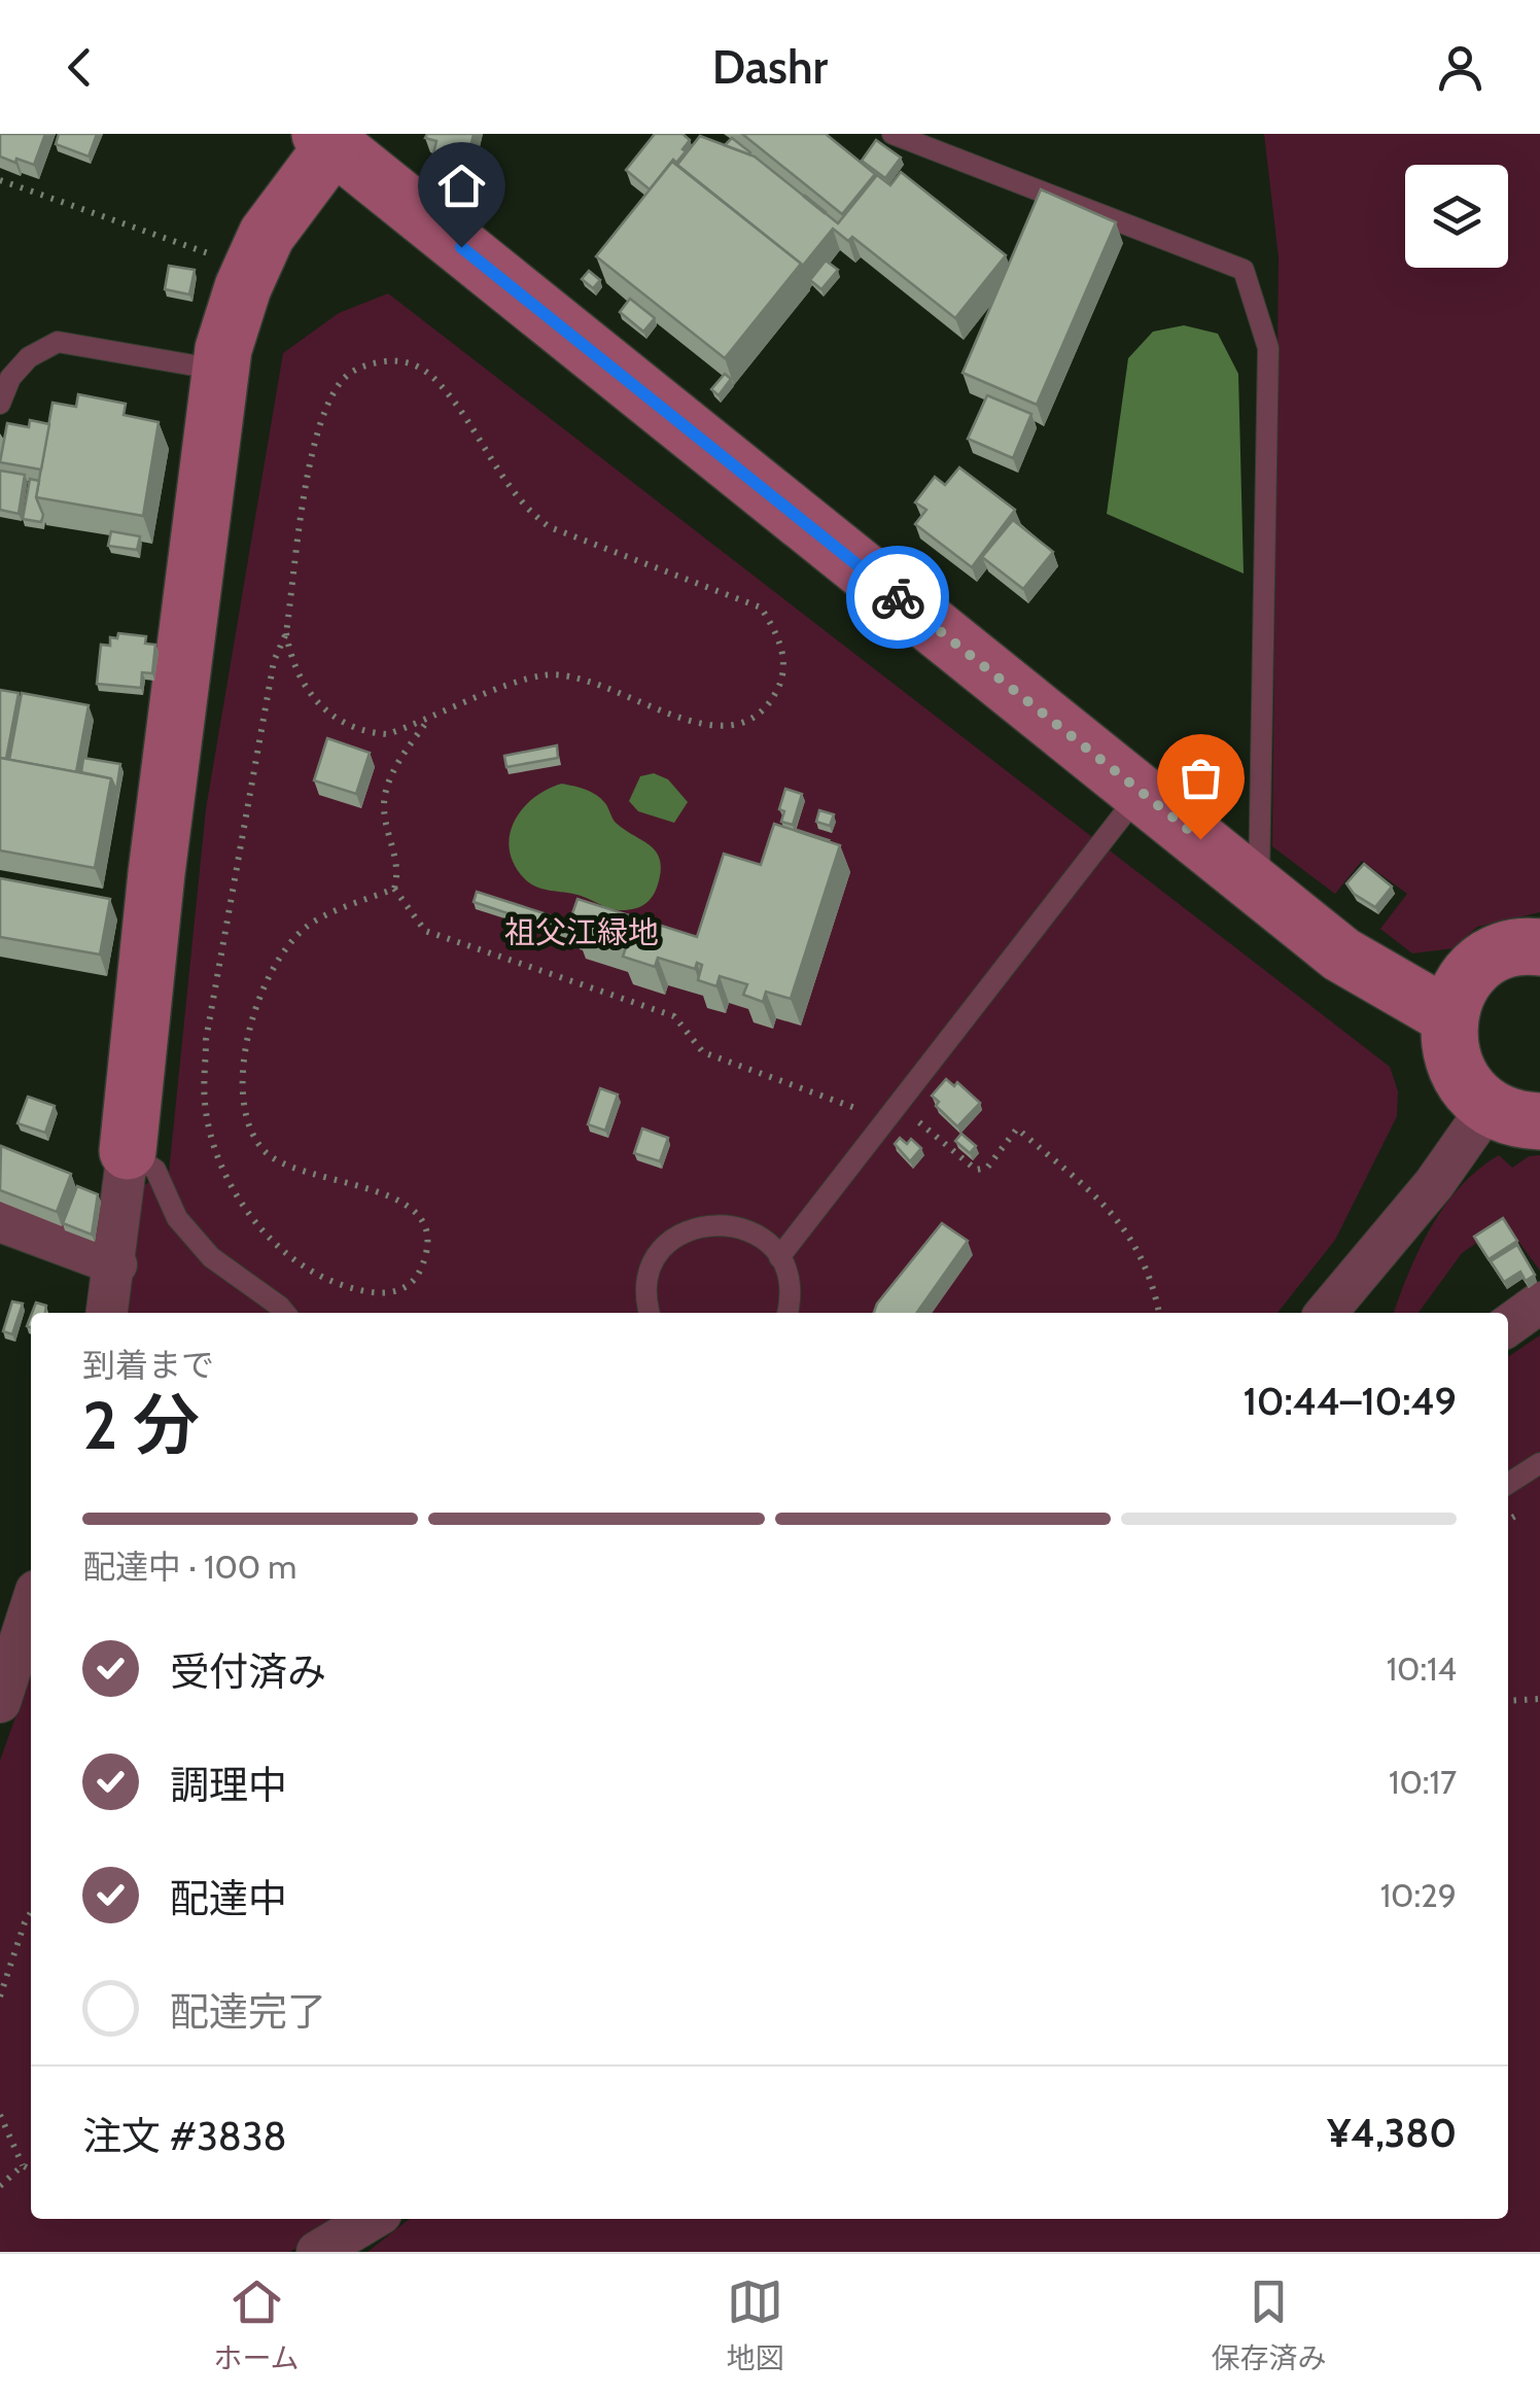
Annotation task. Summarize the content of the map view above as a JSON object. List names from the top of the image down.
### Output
{
  "parks": ["祖父江緑地"],
  "page": {
    "header": "Dashr",
    "heading": ["2 分", "到着まで", "10:44–10:49"],
    "panel": ["注文 #3838", "¥4,380"],
    "bar": "配達中 · 100 m",
    "list": [
      ["受付済み", "10:14"],
      ["調理中", "10:17"],
      ["配達中", "10:29"],
      "配達完了"
    ],
    "tabs": ["ホーム", "地図", "保存済み"]
  }
}
